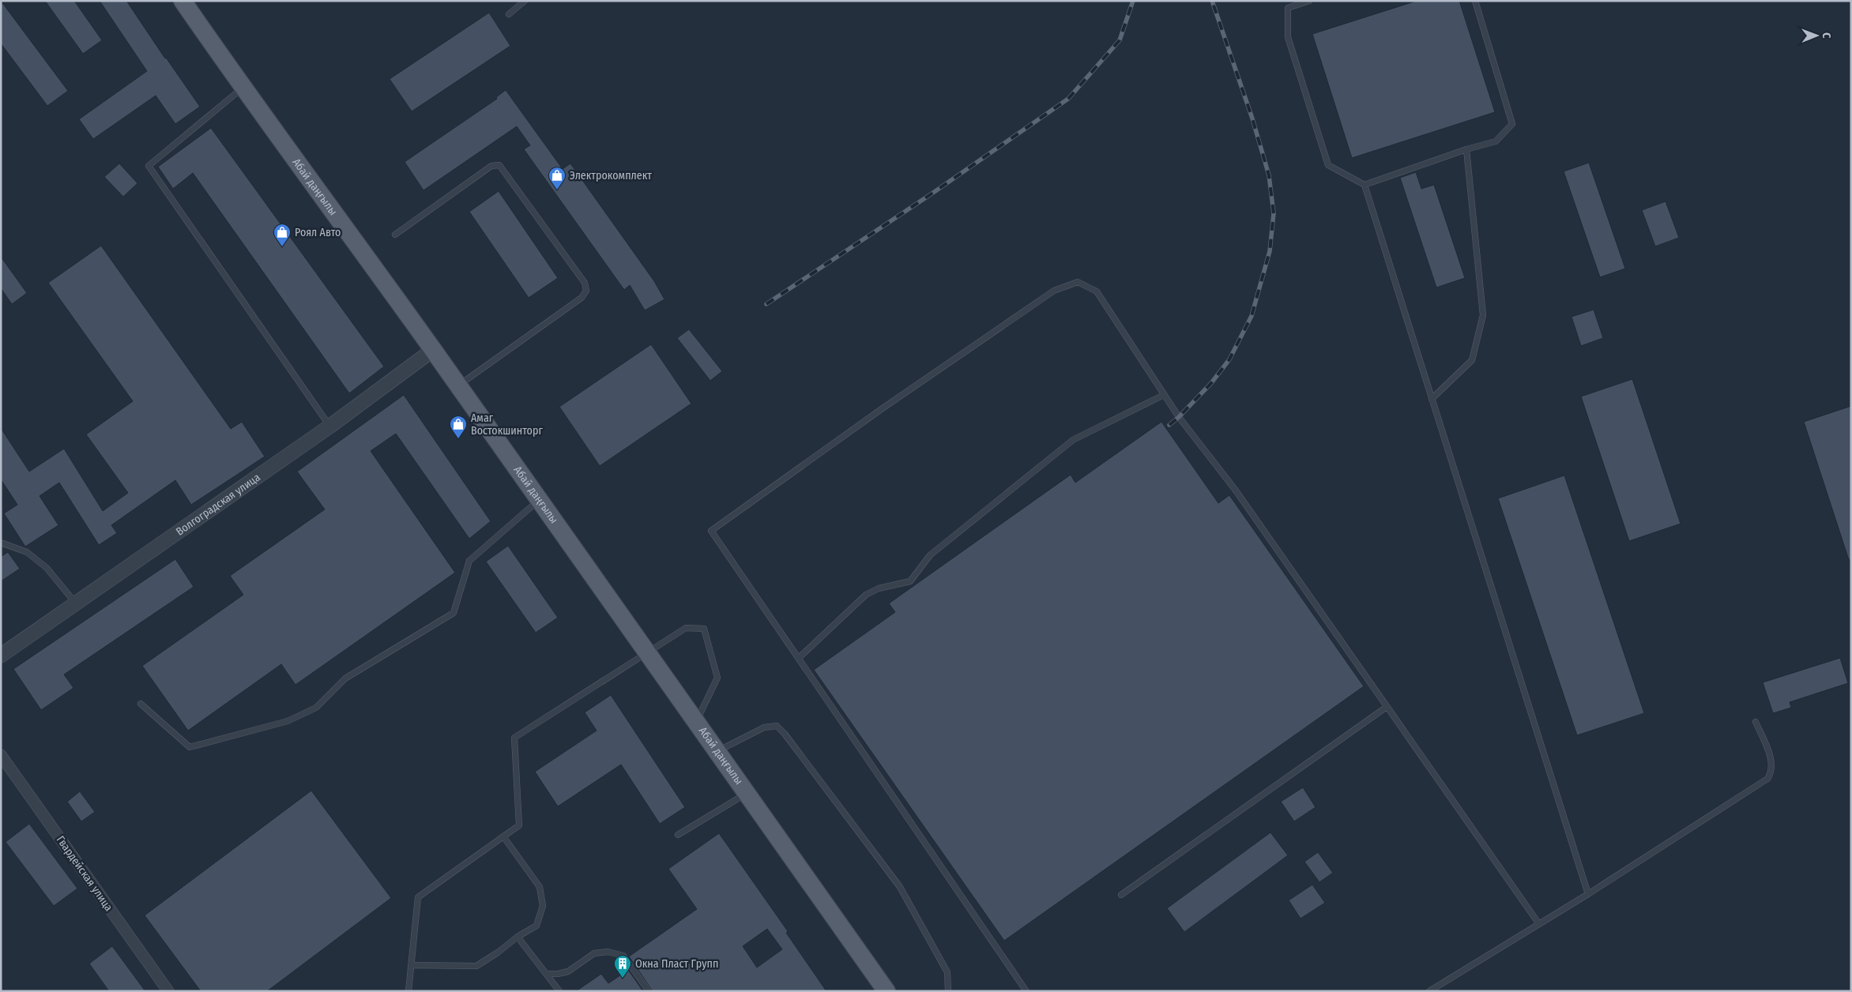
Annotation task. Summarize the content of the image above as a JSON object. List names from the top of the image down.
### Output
{
  "streets": {
    "main road": ["Абай даңғылы"],
    "street": ["Волгоградская улица", "Гвардейская улица"]
  },
  "crossings": [
    ["Абай даңғылы", "Волгоградская улица"]
  ],
  "places": {
    "shop": ["Электрокомплект", "Роял Авто", "Амаг Востокшинторг"],
    "building": ["Окна Пласт Групп"]
  },
  "north": "right"
}
